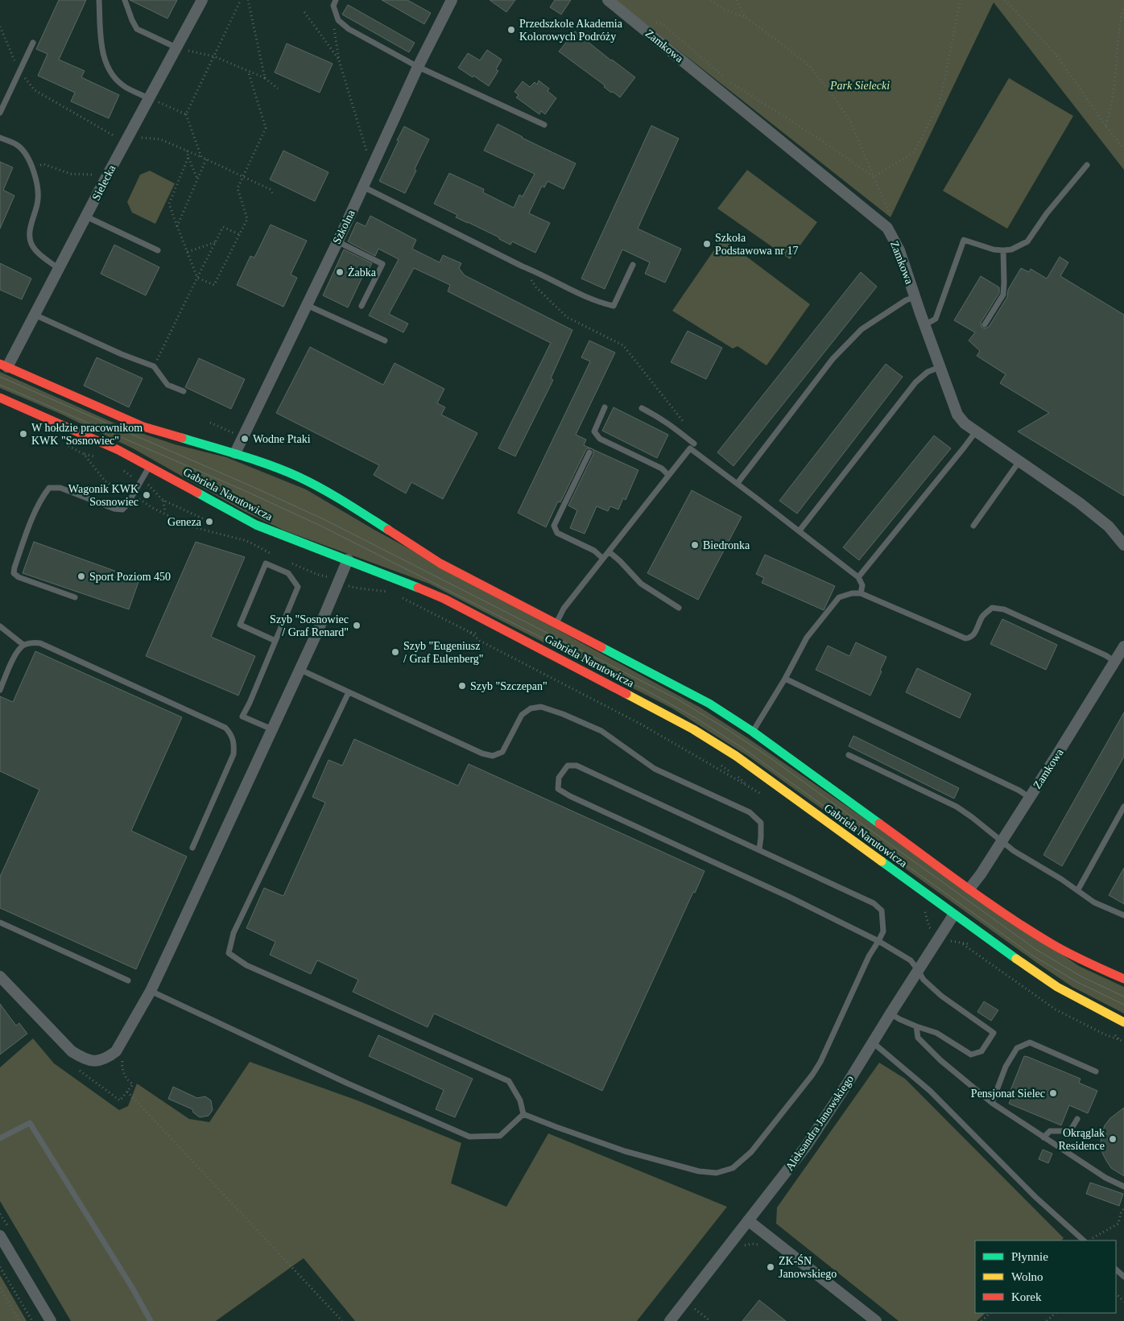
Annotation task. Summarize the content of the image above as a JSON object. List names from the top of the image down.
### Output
{
  "streets": {
    "street": [
      "Zamkowa",
      "Sielecka",
      "Szkolna",
      "Gabriela Narutowicza",
      "Aleksandra Janowskiego"
    ]
  },
  "crossings": [
    ["Zamkowa", "Gabriela Narutowicza"],
    ["Sielecka", "Gabriela Narutowicza"],
    ["Szkolna", "Gabriela Narutowicza"],
    ["Gabriela Narutowicza", "Aleksandra Janowskiego"]
  ],
  "parks": ["Park Sielecki"],
  "places": [
    "Przedszkole Akademia Kolorowych Podróży",
    "Szkoła Podstawowa nr 17",
    "Żabka",
    "W hołdzie pracownikom KWK \"Sosnowiec\"",
    "Wodne Ptaki",
    "Wagonik KWK Sosnowiec",
    "Geneza",
    "Biedronka",
    "Sport Poziom 450",
    "Szyb \"Sosnowiec / Graf Renard\"",
    "Szyb \"Eugeniusz / Graf Eulenberg\"",
    "Szyb \"Szczepan\"",
    "Pensjonat Sielec",
    "Okrąglak Residence",
    "ZK-ŚN Janowskiego"
  ],
  "legend": ["Płynnie", "Wolno", "Korek"]
}
